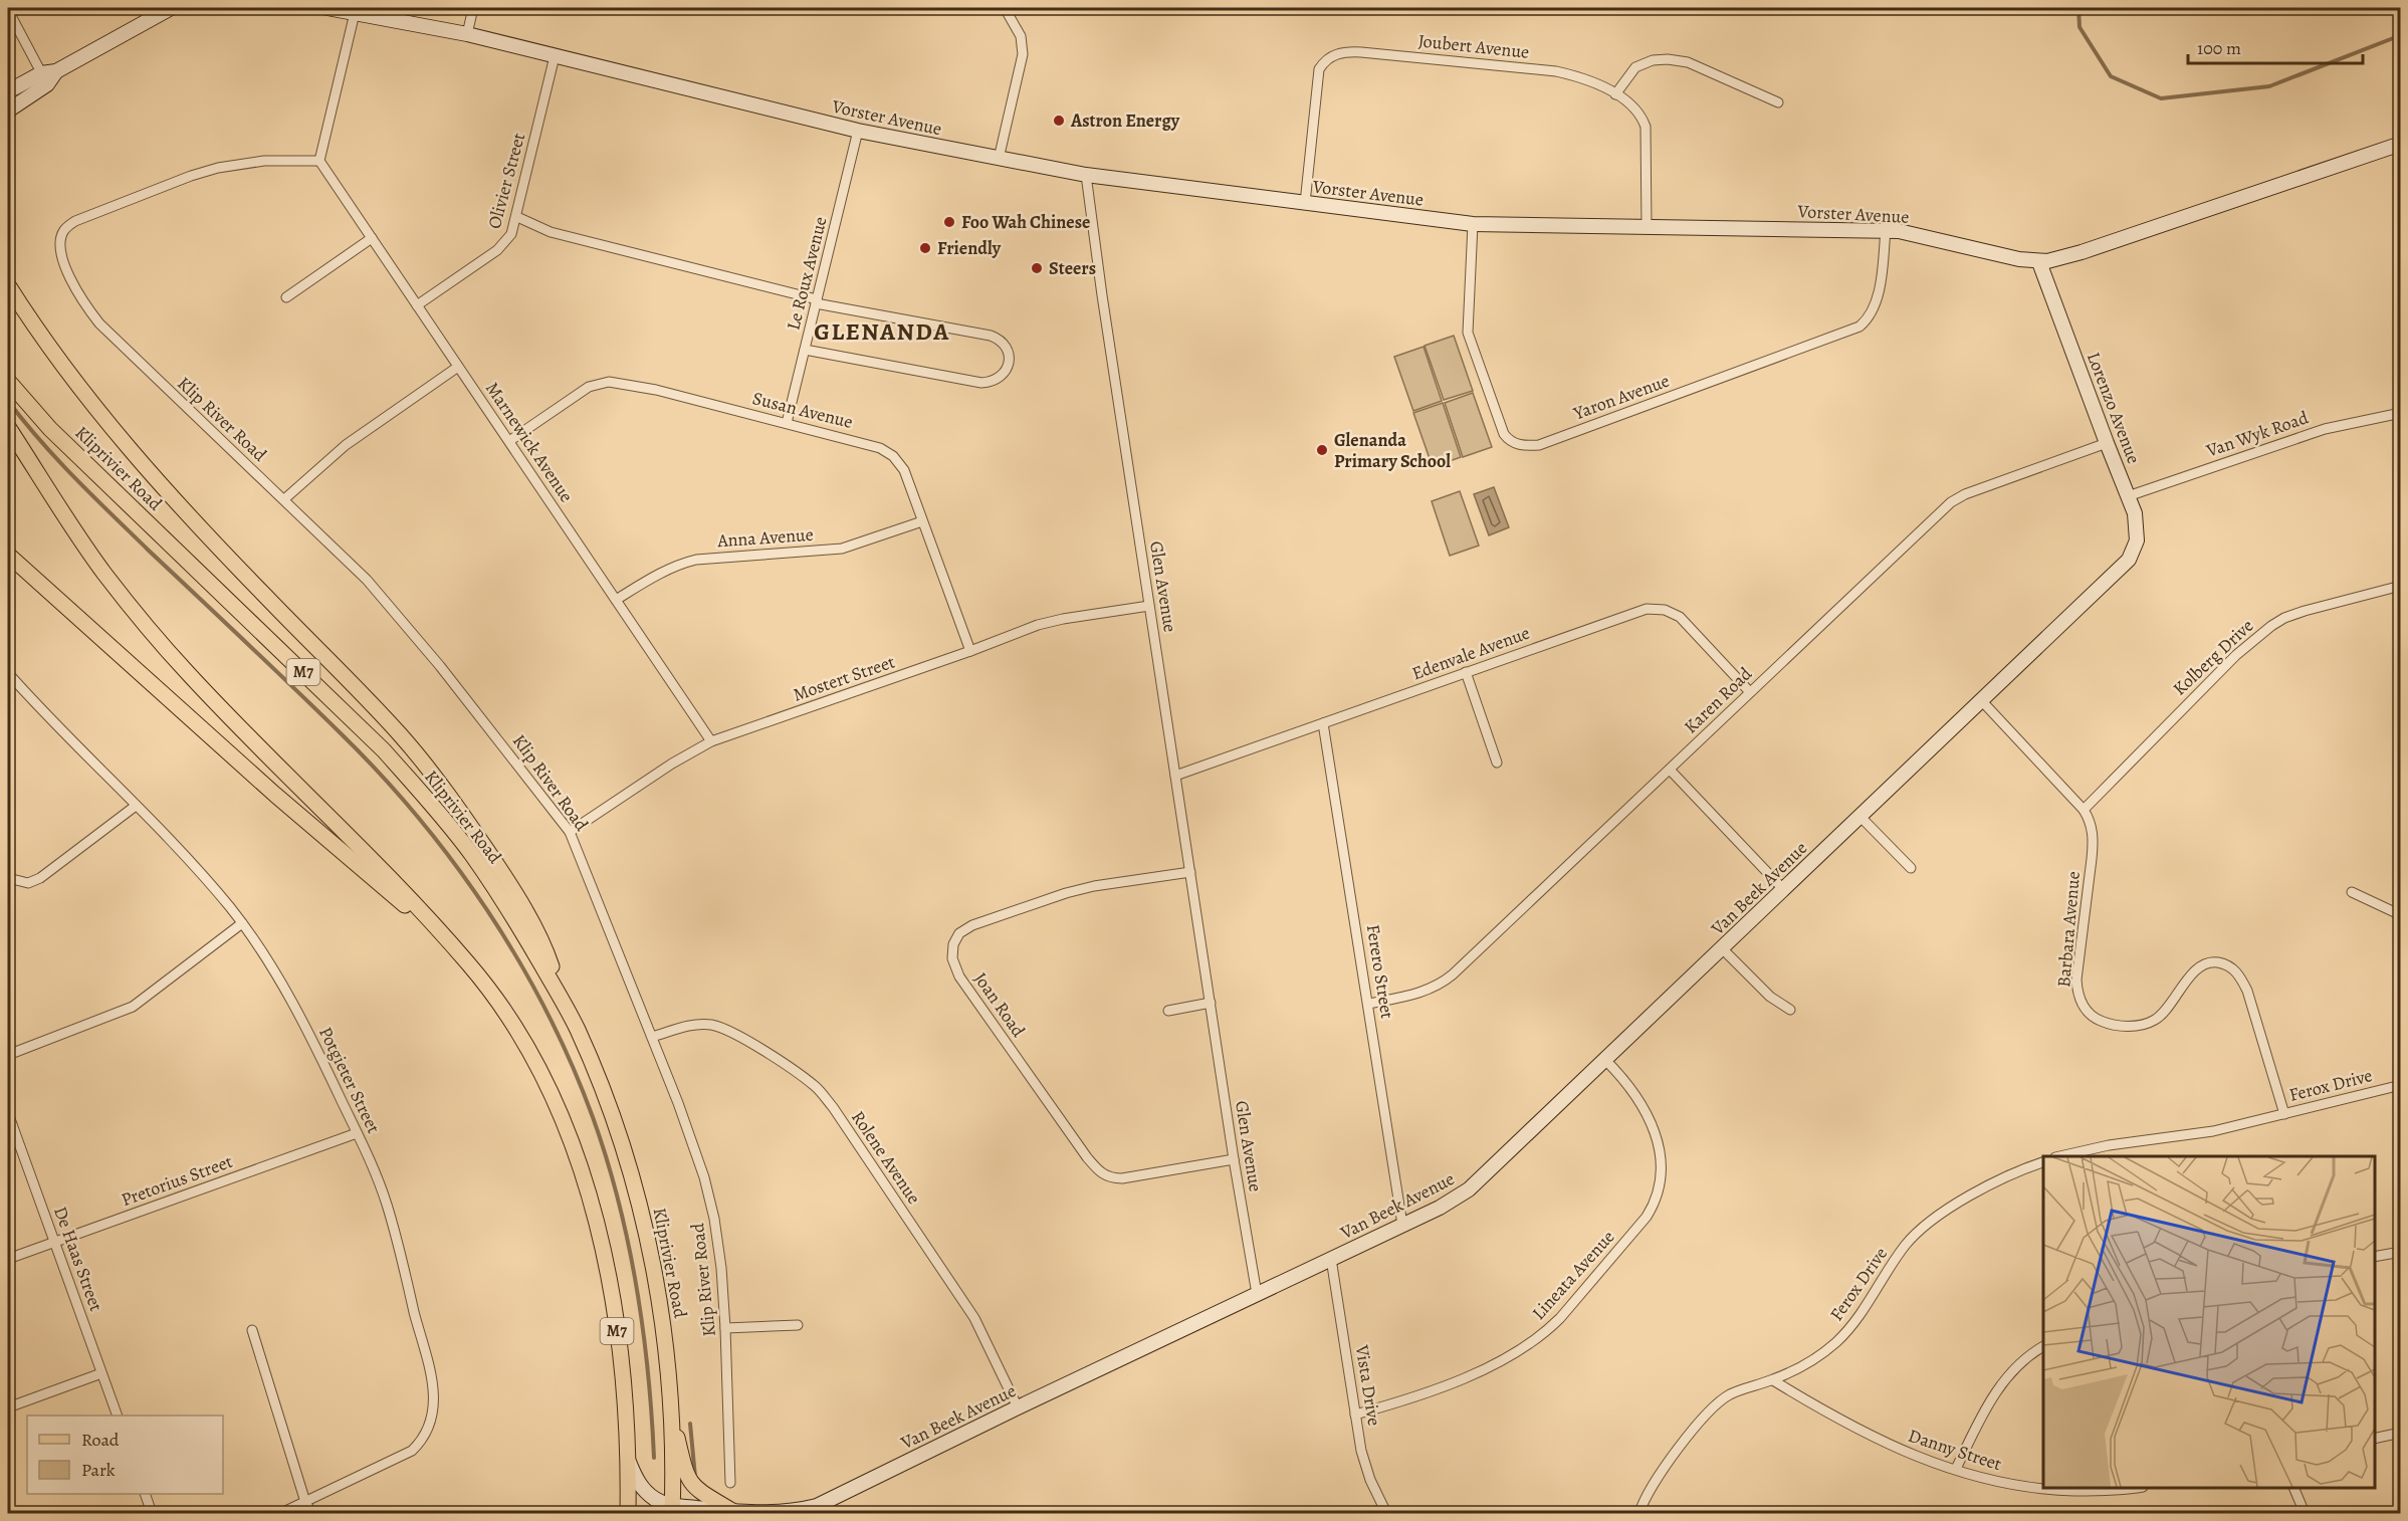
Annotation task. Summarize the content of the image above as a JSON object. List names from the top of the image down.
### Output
{
  "streets": {
    "main road": [
      "Vorster Avenue",
      "Lorenzo Avenue",
      "Kliprivier Road",
      "M7",
      "Van Beek Avenue"
    ],
    "street": [
      "Joubert Avenue",
      "Olivier Street",
      "Le Roux Avenue",
      "Yaron Avenue",
      "Susan Avenue",
      "Klip River Road",
      "Van Wyk Road",
      "Marnewick Avenue",
      "Anna Avenue",
      "Glen Avenue",
      "Edenvale Avenue",
      "Kolberg Drive",
      "Mostert Street",
      "Karen Road",
      "Barbara Avenue",
      "Ferero Street",
      "Joan Road",
      "Potgieter Street",
      "Ferox Drive",
      "Rolene Avenue",
      "Pretorius Street",
      "De Haas Street",
      "Lineata Avenue",
      "Vista Drive",
      "Danny Street"
    ]
  },
  "crossings": [
    ["Joubert Avenue", "Vorster Avenue"],
    ["Vorster Avenue", "Olivier Street"],
    ["Vorster Avenue", "Le Roux Avenue"],
    ["Vorster Avenue", "Yaron Avenue"],
    ["Vorster Avenue", "Lorenzo Avenue"],
    ["Vorster Avenue", "Glen Avenue"],
    ["Olivier Street", "Marnewick Avenue"],
    ["Le Roux Avenue", "Susan Avenue"],
    ["Lorenzo Avenue", "Van Wyk Road"],
    ["Lorenzo Avenue", "Karen Road"],
    ["Lorenzo Avenue", "Van Beek Avenue"],
    ["Susan Avenue", "Marnewick Avenue"],
    ["Susan Avenue", "Anna Avenue"],
    ["Susan Avenue", "Mostert Street"],
    ["Klip River Road", "Marnewick Avenue"],
    ["Klip River Road", "Mostert Street"],
    ["Klip River Road", "Rolene Avenue"],
    ["Marnewick Avenue", "Anna Avenue"],
    ["Marnewick Avenue", "Mostert Street"],
    ["Kliprivier Road", "M7"],
    ["Glen Avenue", "Edenvale Avenue"],
    ["Glen Avenue", "Mostert Street"],
    ["Glen Avenue", "Van Beek Avenue"],
    ["Glen Avenue", "Joan Road"],
    ["Edenvale Avenue", "Karen Road"],
    ["Edenvale Avenue", "Ferero Street"],
    ["Kolberg Drive", "Barbara Avenue"],
    ["M7", "Van Beek Avenue"],
    ["Karen Road", "Ferero Street"],
    ["Van Beek Avenue", "Barbara Avenue"],
    ["Van Beek Avenue", "Ferero Street"],
    ["Van Beek Avenue", "Rolene Avenue"],
    ["Van Beek Avenue", "Lineata Avenue"],
    ["Van Beek Avenue", "Vista Drive"],
    ["Barbara Avenue", "Ferox Drive"],
    ["Potgieter Street", "Pretorius Street"],
    ["Ferox Drive", "Danny Street"],
    ["Pretorius Street", "De Haas Street"],
    ["Lineata Avenue", "Vista Drive"]
  ],
  "districts": ["GLENANDA"],
  "places": [
    "Astron Energy",
    "Foo Wah Chinese",
    "Friendly",
    "Steers",
    "Glenanda Primary School"
  ],
  "legend": ["Road", "Park"],
  "scale_bar": "100 m"
}
